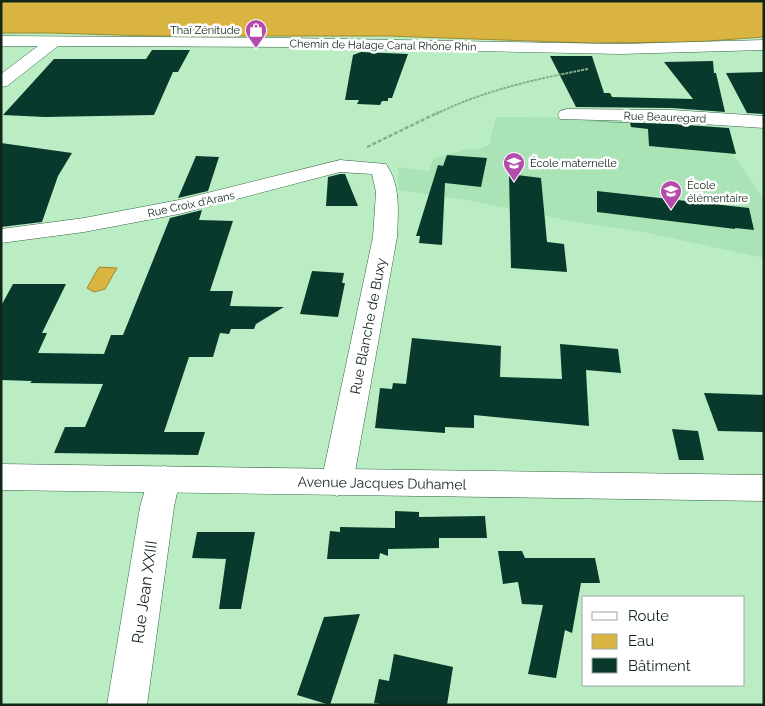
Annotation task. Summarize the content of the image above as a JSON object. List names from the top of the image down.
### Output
{
  "streets": {
    "street": [
      "Chemin de Halage Canal Rhône Rhin",
      "Rue Beauregard",
      "Rue Croix d'Arans",
      "Rue Blanche de Buxy",
      "Avenue Jacques Duhamel",
      "Rue Jean XXIII"
    ]
  },
  "crossings": [
    ["Rue Croix d'Arans", "Rue Blanche de Buxy"],
    ["Rue Blanche de Buxy", "Avenue Jacques Duhamel"],
    ["Avenue Jacques Duhamel", "Rue Jean XXIII"]
  ],
  "places": {
    "shop": ["Thaï Zénitude"],
    "school or university": ["École maternelle", "École élémentaire"]
  },
  "legend": ["Route", "Eau", "Bâtiment"]
}
